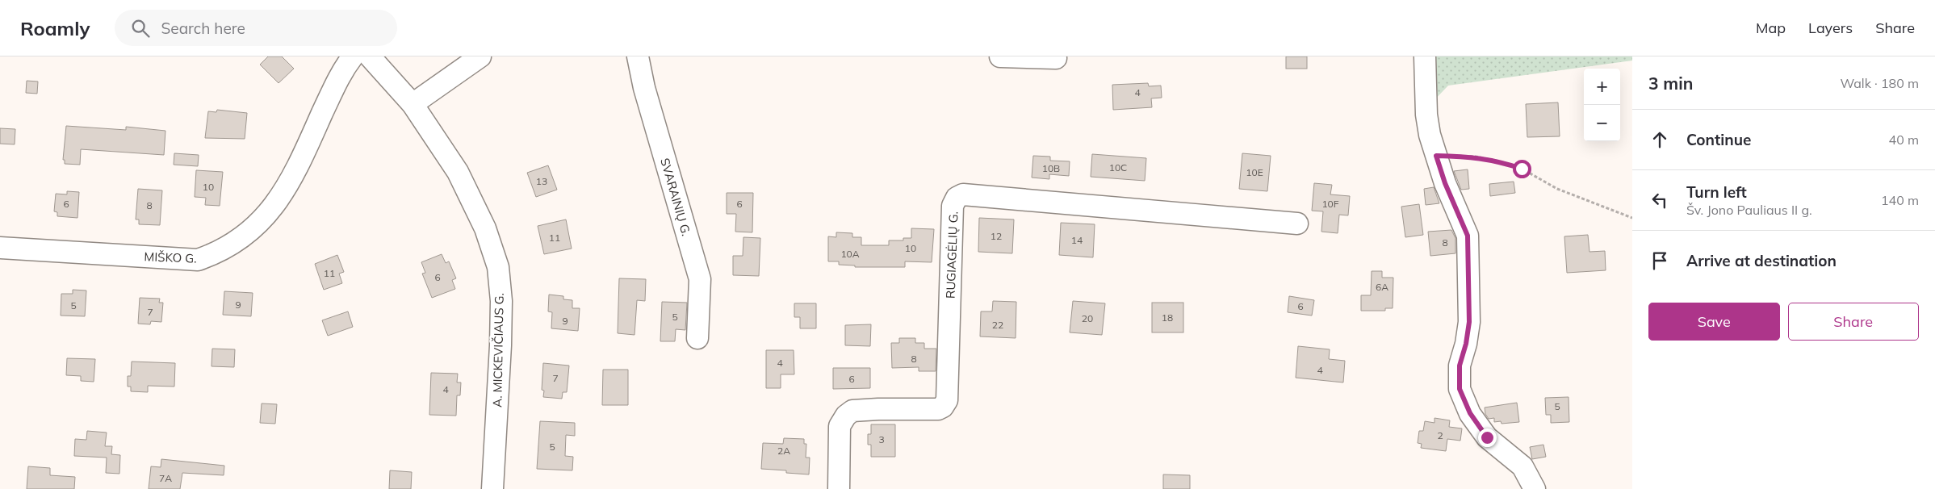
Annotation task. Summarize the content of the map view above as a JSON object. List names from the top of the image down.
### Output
{
  "streets": {
    "street": [
      "SVARAINIŲ G.",
      "RUGIAGĖLIŲ G.",
      "MIŠKO G.",
      "A. MICKEVIČIAUS G."
    ]
  },
  "house_numbers": [
    "4",
    "10C",
    "10B",
    "10E",
    "13",
    "10",
    "6",
    "6",
    "10F",
    "8",
    "12",
    "11",
    "14",
    "8",
    "10",
    "10A",
    "11",
    "6",
    "6A",
    "9",
    "5",
    "6",
    "7",
    "5",
    "18",
    "20",
    "9",
    "22",
    "8",
    "4",
    "4",
    "7",
    "6",
    "4",
    "5",
    "2",
    "3",
    "5",
    "2A",
    "7A"
  ],
  "page": {
    "header": "Roamly",
    "search": "Search here",
    "nav": ["Map", "Layers", "Share"],
    "heading": ["3 min", "Walk · 180 m"],
    "map_buttons": ["+", "−"],
    "list": [
      ["Continue", "40 m"],
      ["Turn left", "Šv. Jono Pauliaus II g.", "140 m"],
      "Arrive at destination"
    ],
    "buttons": ["Save", "Share"]
  }
}
